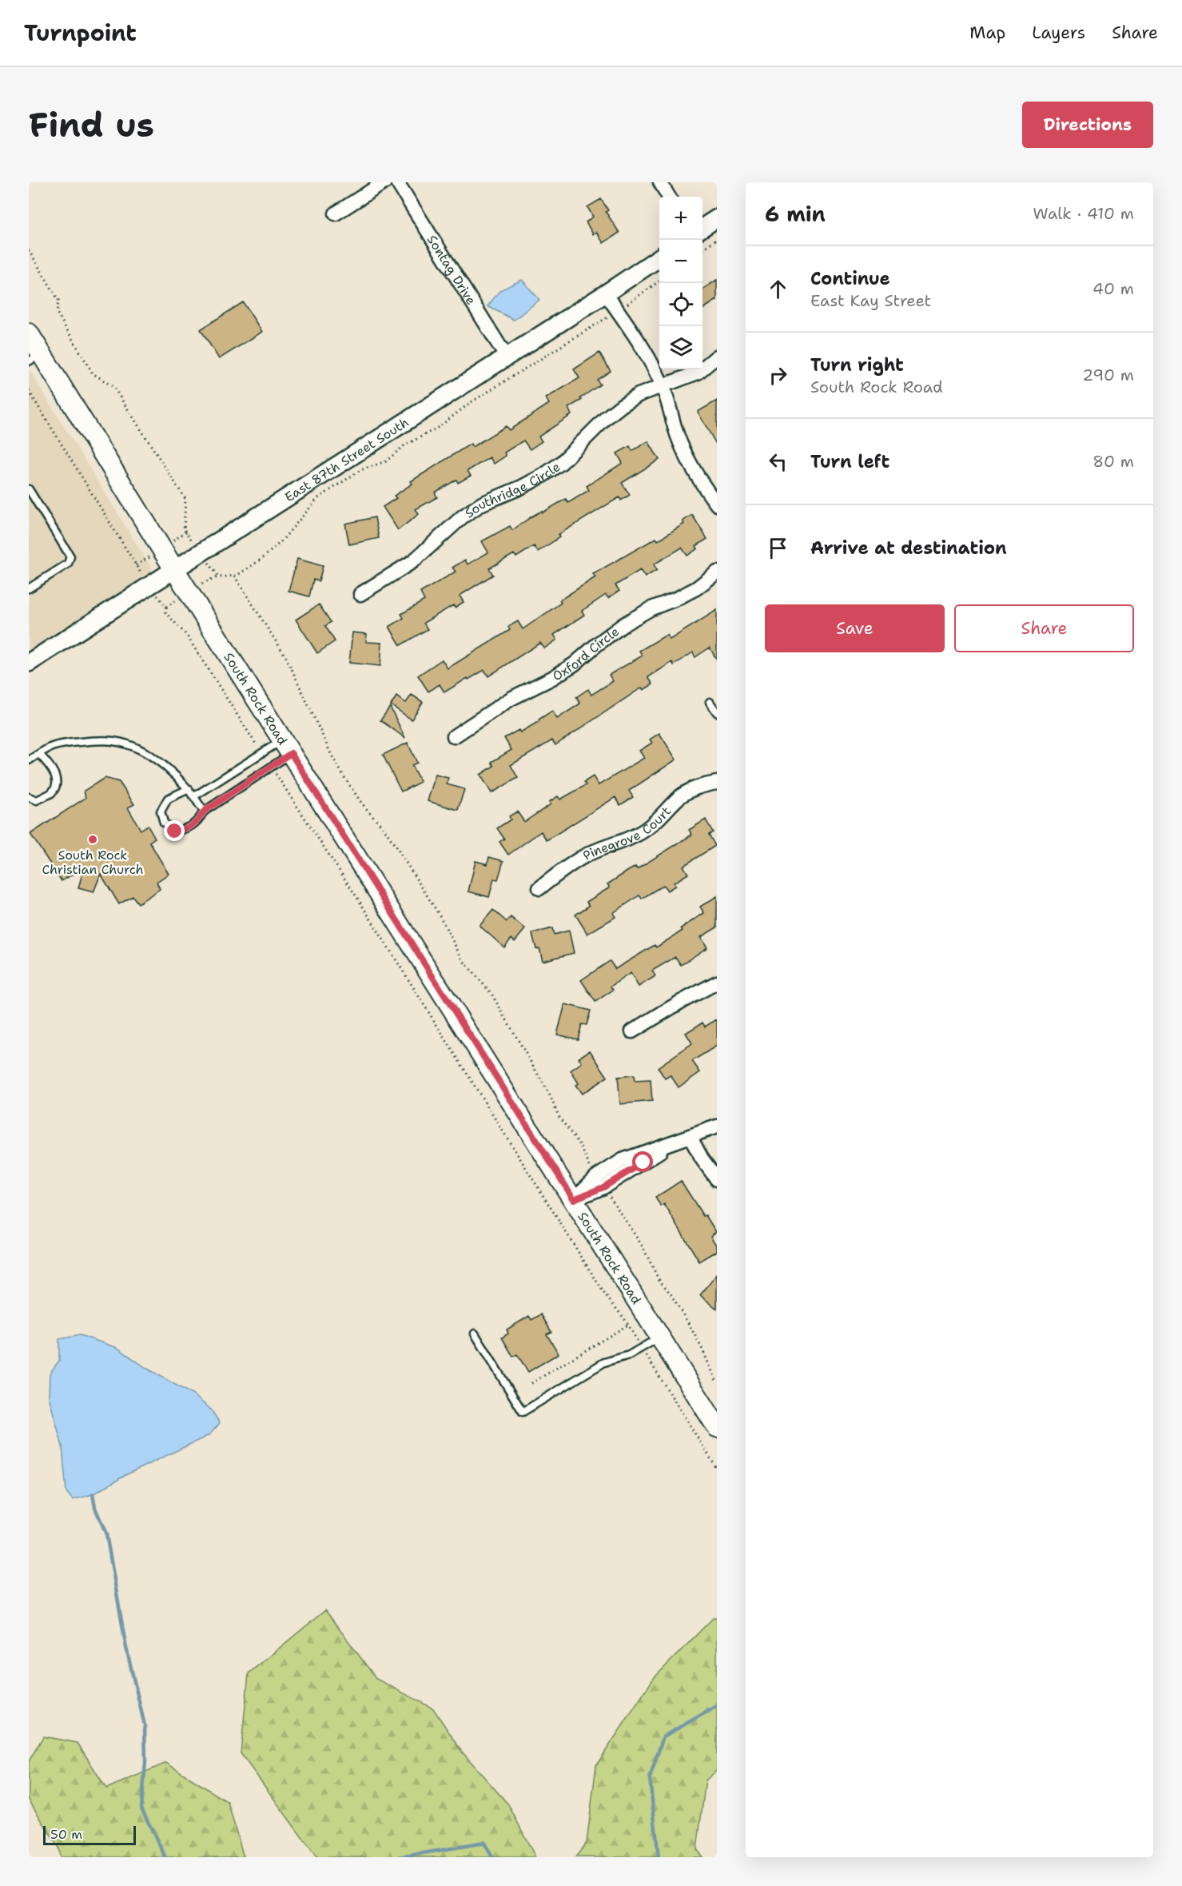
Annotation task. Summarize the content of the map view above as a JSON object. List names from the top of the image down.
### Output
{
  "streets": {
    "main road": ["South Rock Road"],
    "street": [
      "Sontag Drive",
      "East 87th Street South",
      "Southridge Circle",
      "Oxford Circle",
      "Pinegrove Court"
    ]
  },
  "crossings": [
    ["Sontag Drive", "East 87th Street South"],
    ["East 87th Street South", "South Rock Road"]
  ],
  "places": ["South Rock Christian Church"],
  "scale_bar": "50 m",
  "page": {
    "header": "Turnpoint",
    "nav": ["Map", "Layers", "Share"],
    "buttons": [
      "Directions",
      ["Save", "Share"]
    ],
    "title": "Find us",
    "heading": ["6 min", "Walk · 410 m"],
    "map_buttons": ["+", "−"],
    "list": [
      ["Continue", "East Kay Street", "40 m"],
      ["Turn right", "South Rock Road", "290 m"],
      ["Turn left", "80 m"],
      "Arrive at destination"
    ],
    "scale": "50 m"
  }
}
